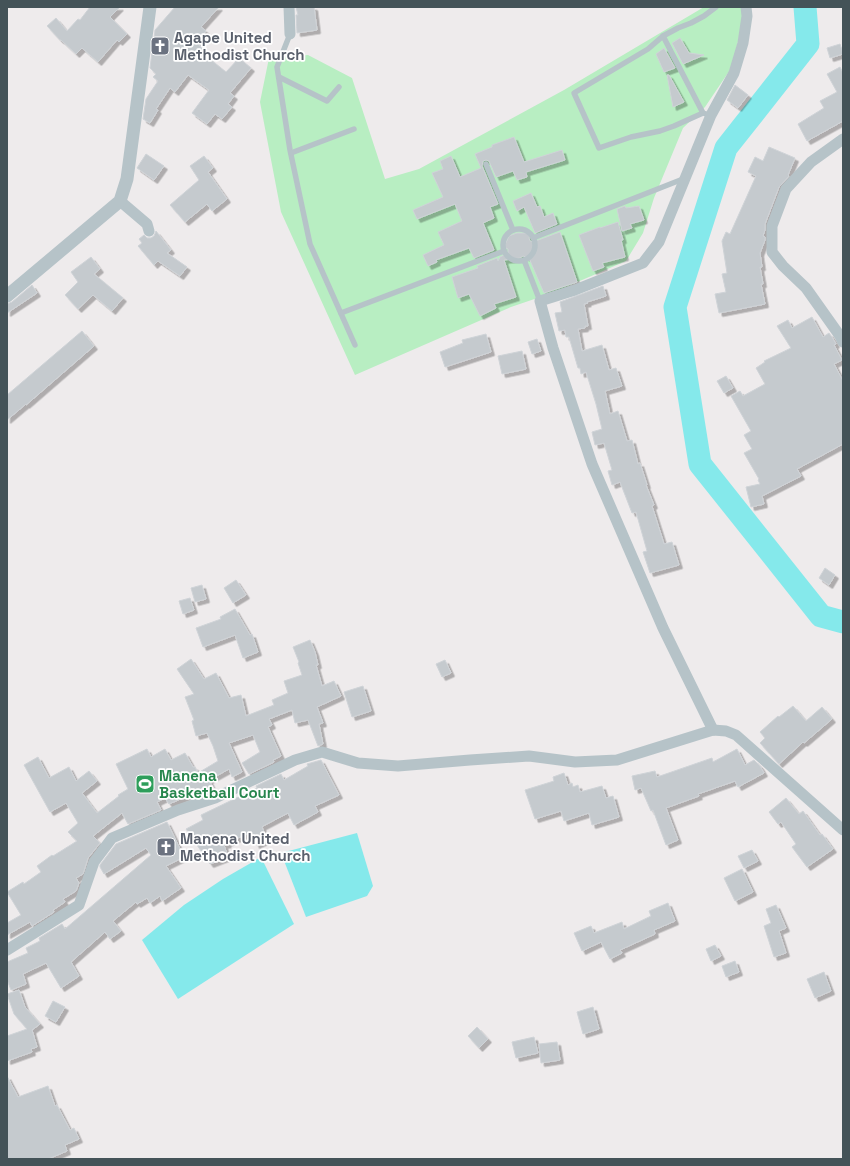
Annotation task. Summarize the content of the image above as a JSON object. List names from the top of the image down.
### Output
{
  "places": {
    "church": ["Agape United Methodist Church", "Manena United Methodist Church"],
    "sports": ["Manena Basketball Court"]
  }
}
